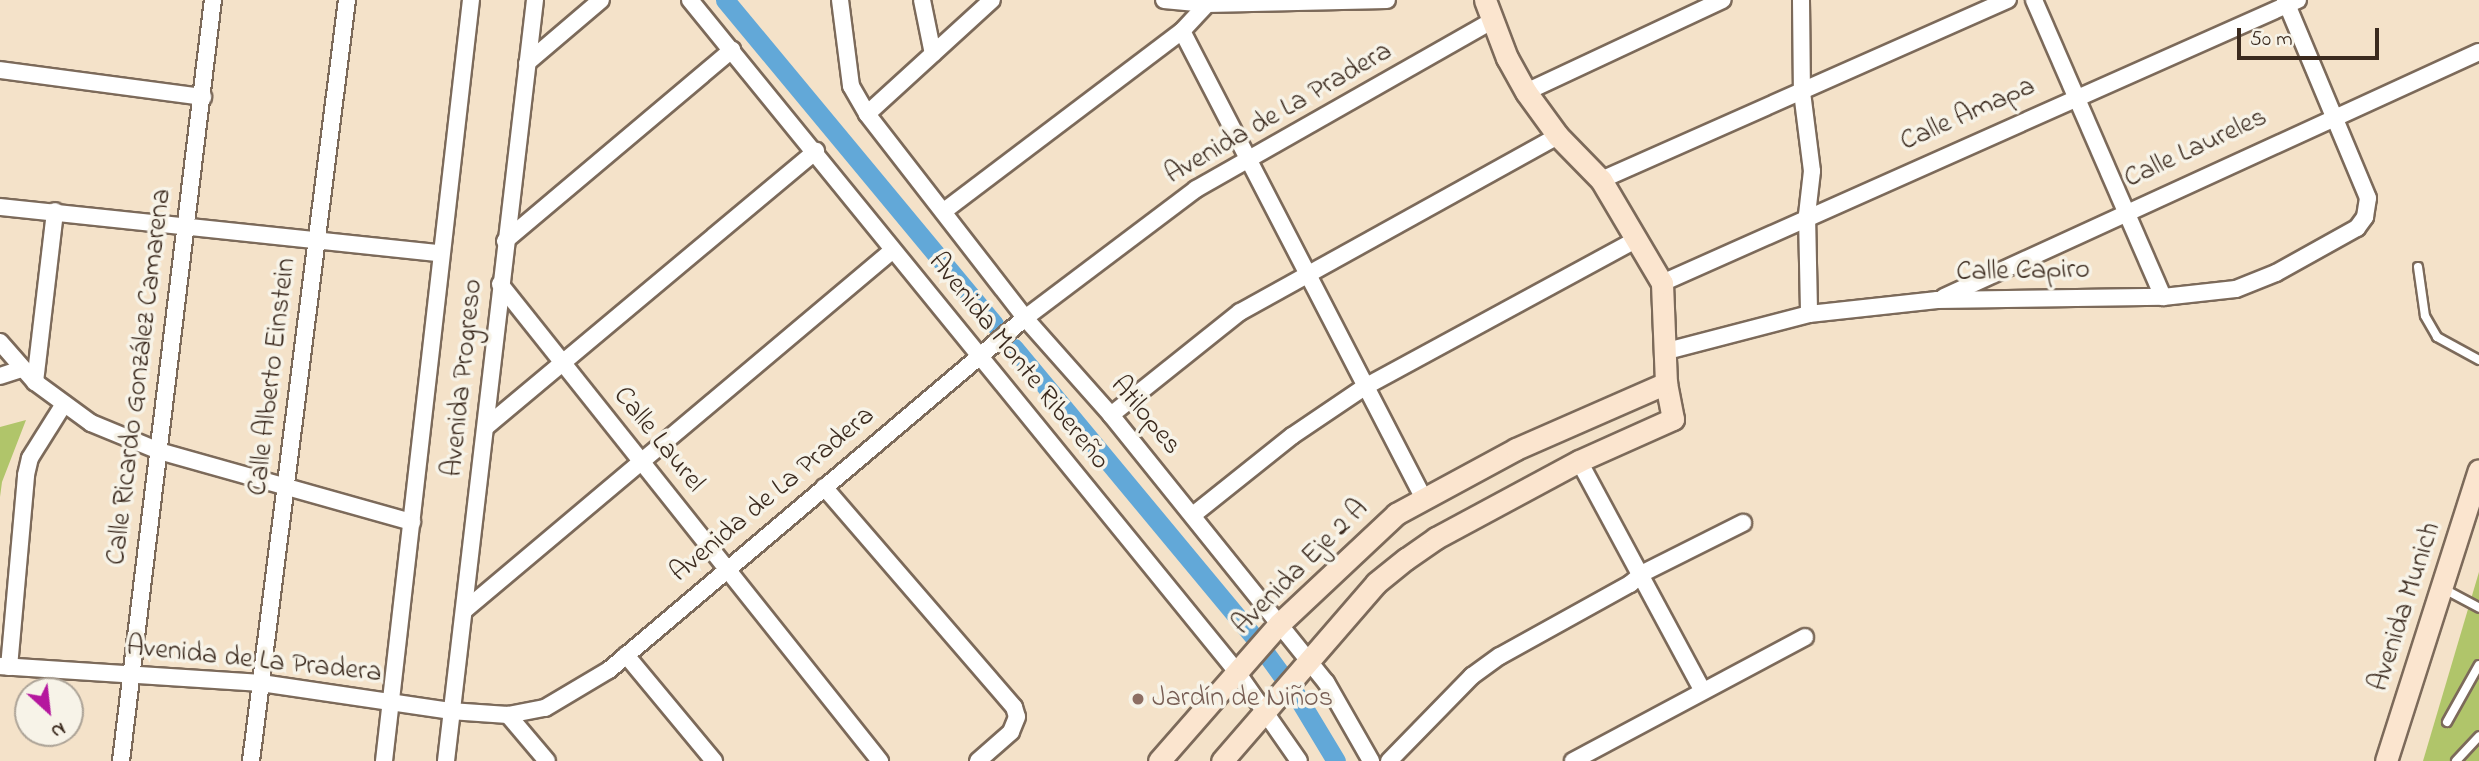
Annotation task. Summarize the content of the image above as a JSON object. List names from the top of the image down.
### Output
{
  "streets": {
    "street": [
      "Avenida de La Pradera",
      "Calle Amapa",
      "Calle Laureles",
      "Calle Capiro",
      "Avenida Monte Ribereño",
      "Calle Ricardo González Camarena",
      "Calle Alberto Einstein",
      "Avenida Progreso",
      "Atilopes",
      "Calle Laurel",
      "Avenida Eje 2 A",
      "Avenida Munich"
    ]
  },
  "crossings": [
    ["Avenida de La Pradera", "Avenida Monte Ribereño"],
    ["Avenida de La Pradera", "Calle Ricardo González Camarena"],
    ["Avenida de La Pradera", "Calle Alberto Einstein"],
    ["Avenida de La Pradera", "Avenida Progreso"],
    ["Avenida de La Pradera", "Atilopes"],
    ["Avenida de La Pradera", "Calle Laurel"],
    ["Calle Laureles", "Calle Capiro"],
    ["Avenida Monte Ribereño", "Avenida Eje 2 A"],
    ["Avenida Progreso", "Calle Laurel"],
    ["Atilopes", "Avenida Eje 2 A"]
  ],
  "places": ["Jardín de Niños"],
  "scale_bar": "50 m",
  "north": "bottom right"
}
